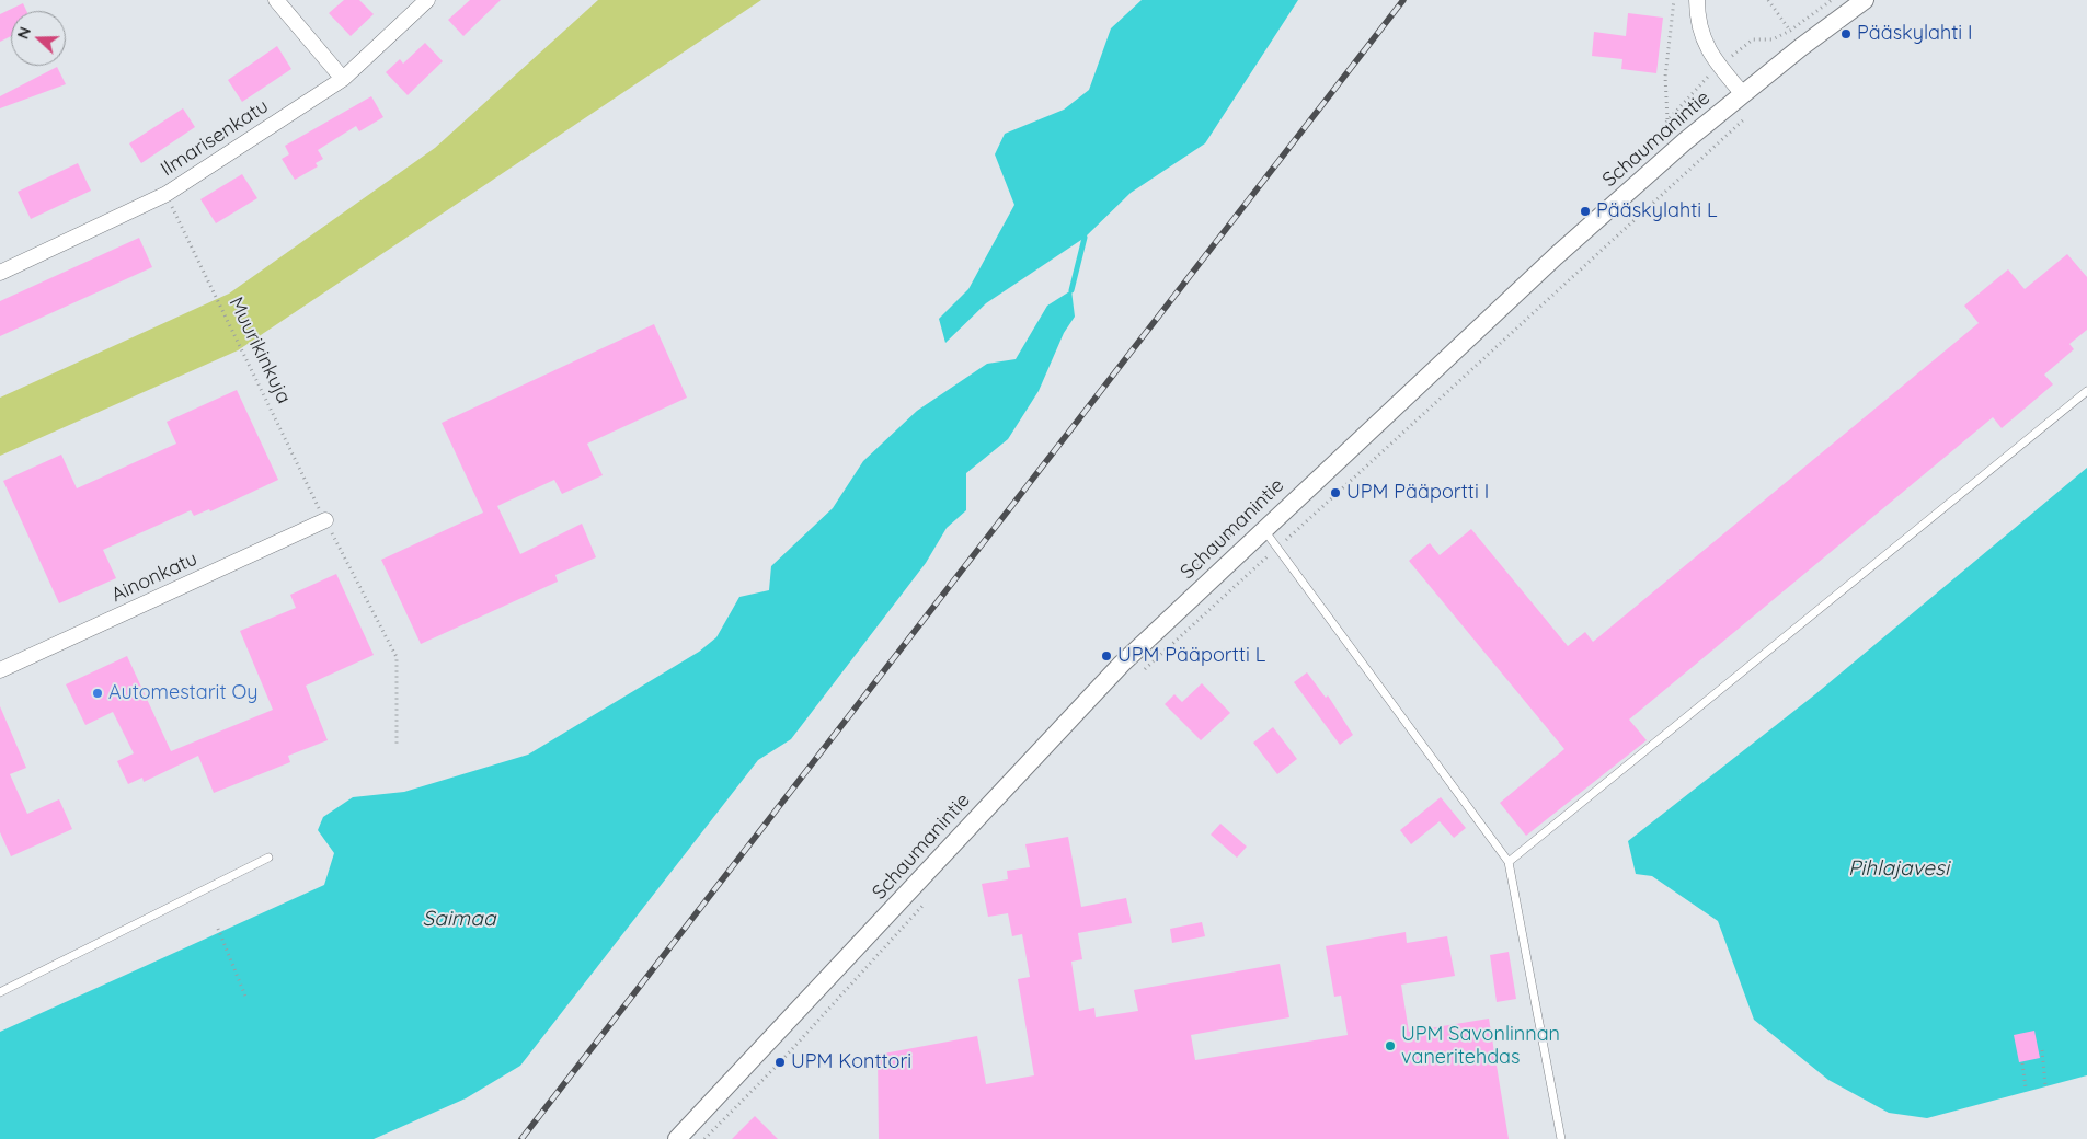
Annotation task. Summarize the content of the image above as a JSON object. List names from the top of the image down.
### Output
{
  "streets": {
    "street": ["Ilmarisenkatu", "Schaumanintie", "Ainonkatu"],
    "path": ["Muurikinkuja"]
  },
  "crossings": [
    ["Ilmarisenkatu", "Muurikinkuja"],
    ["Muurikinkuja", "Ainonkatu"]
  ],
  "water": ["Pihlajavesi", "Saimaa"],
  "places": [
    "Pääskylahti I",
    "Pääskylahti L",
    "UPM Pääportti I",
    "UPM Pääportti L",
    "Automestarit Oy",
    "UPM Savonlinnan vaneritehdas",
    "UPM Konttori"
  ],
  "north": "left"
}
